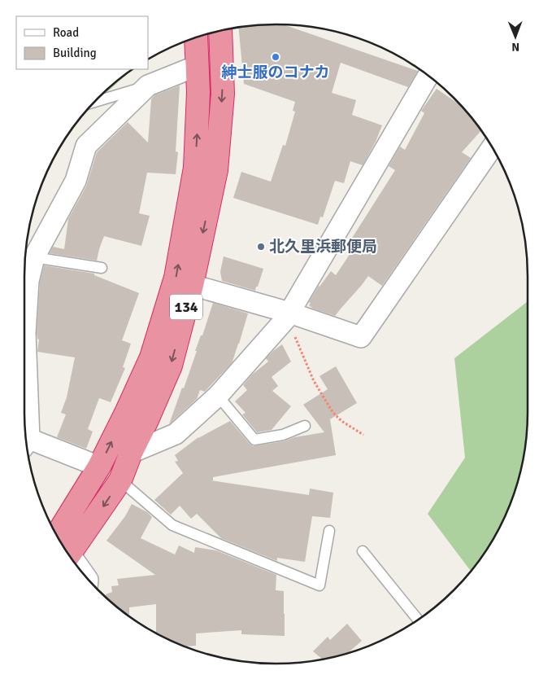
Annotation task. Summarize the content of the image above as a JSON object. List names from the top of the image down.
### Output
{
  "streets": {
    "highway": ["134"]
  },
  "places": ["紳士服のコナカ", "北久里浜郵便局"],
  "legend": ["Road", "Building"],
  "north": "bottom"
}
